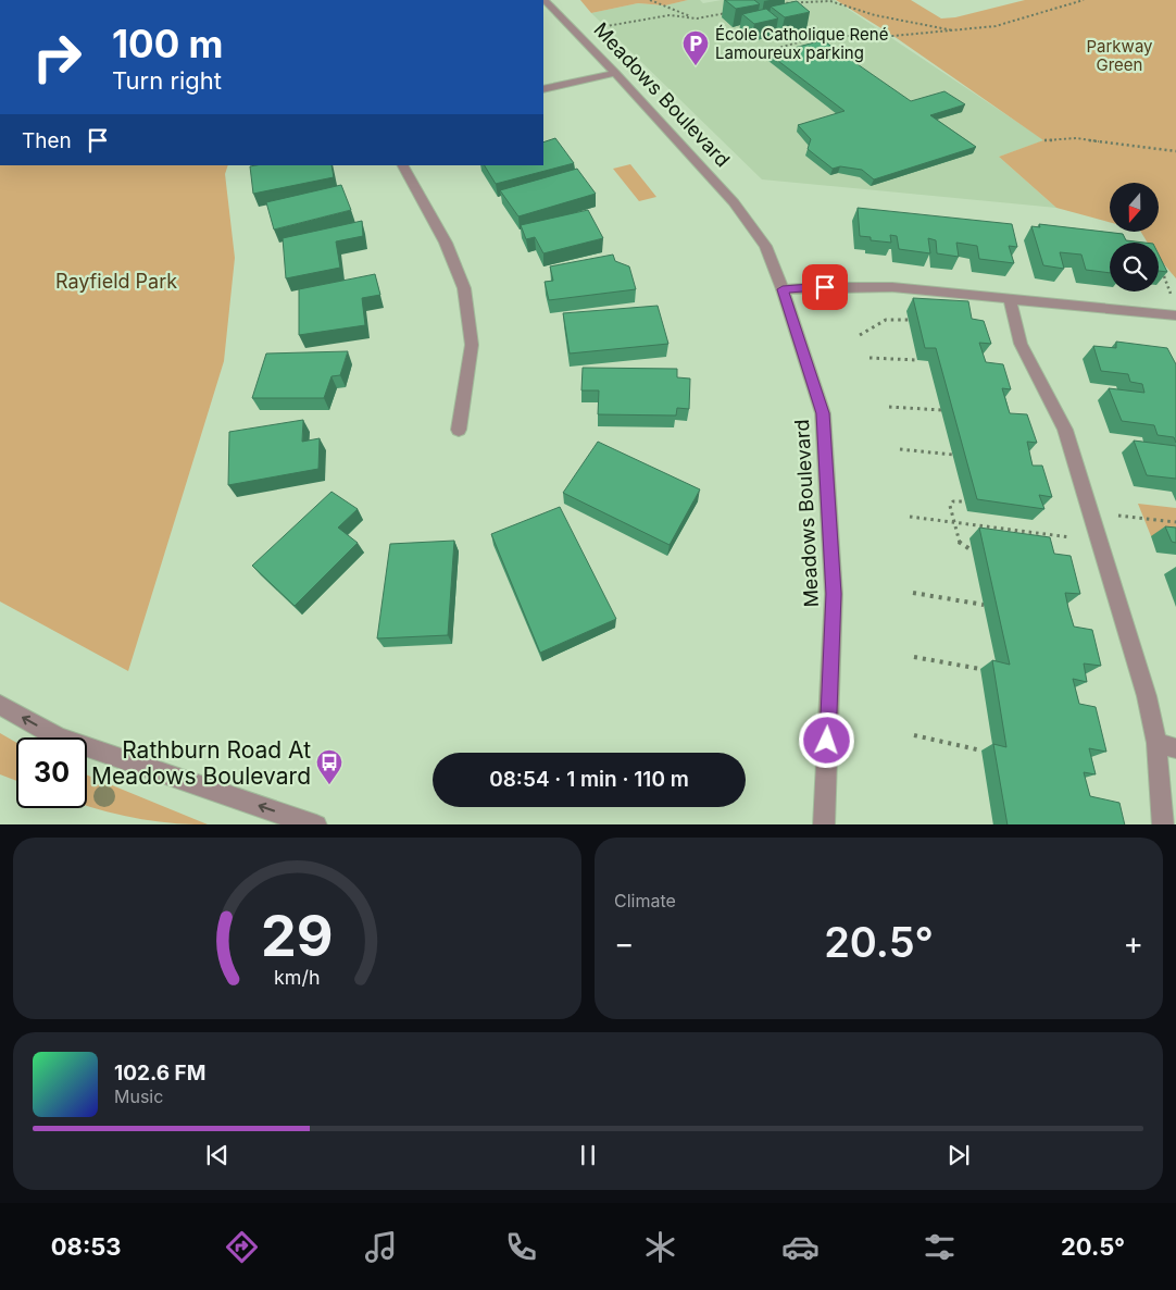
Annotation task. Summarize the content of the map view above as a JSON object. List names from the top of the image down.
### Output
{
  "streets": {
    "street": ["Meadows Boulevard"]
  },
  "parks": ["Parkway Green", "Rayfield Park"],
  "places": {
    "parking": ["École Catholique René Lamoureux parking"],
    "bus stop": ["Rathburn Road At Meadows Boulevard"]
  },
  "north": "bottom",
  "page": {
    "turn": ["100 m", "Turn right"],
    "then": "Then",
    "limit": "30",
    "trip": "08:54 · 1 min · 110 m",
    "tile": "Climate",
    "heat": ["−", "20.5°", "+"],
    "song": ["102.6 FM", "Music"],
    "tabs": ["08:53", "20.5°"],
    "gauge": ["29", "km/h"]
  }
}
